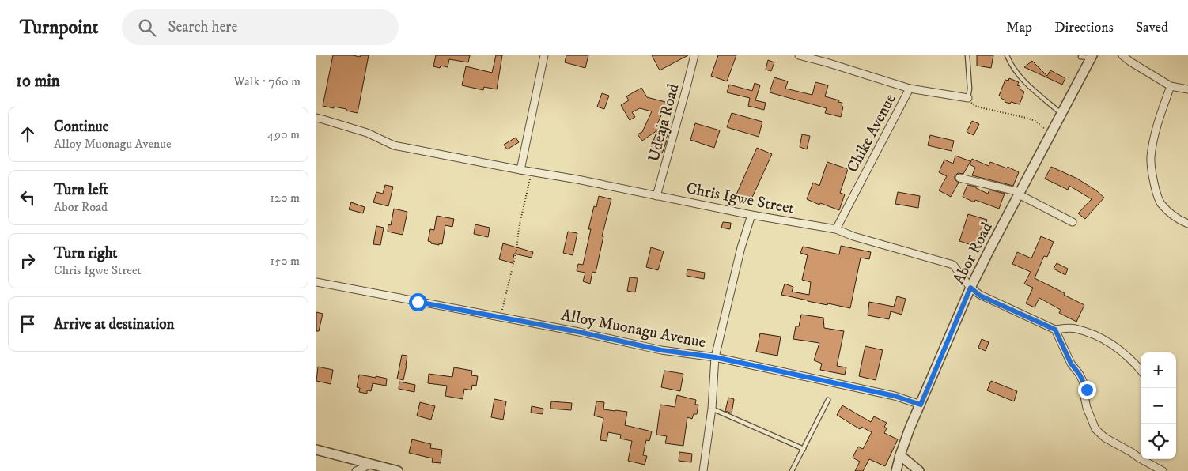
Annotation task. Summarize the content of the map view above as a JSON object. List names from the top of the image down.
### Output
{
  "streets": {
    "street": [
      "Udeaja Road",
      "Chike Avenue",
      "Chris Igwe Street",
      "Abor Road",
      "Alloy Muonagu Avenue"
    ]
  },
  "crossings": [
    ["Udeaja Road", "Chris Igwe Street"],
    ["Chike Avenue", "Chris Igwe Street"],
    ["Chris Igwe Street", "Abor Road"],
    ["Abor Road", "Alloy Muonagu Avenue"]
  ],
  "page": {
    "header": "Turnpoint",
    "search": "Search here",
    "nav": ["Map", "Directions", "Saved"],
    "heading": ["10 min", "Walk · 760 m"],
    "list": [
      ["Continue", "Alloy Muonagu Avenue", "490 m"],
      ["Turn left", "Abor Road", "120 m"],
      ["Turn right", "Chris Igwe Street", "150 m"],
      "Arrive at destination"
    ],
    "map_buttons": ["+", "−"]
  }
}
